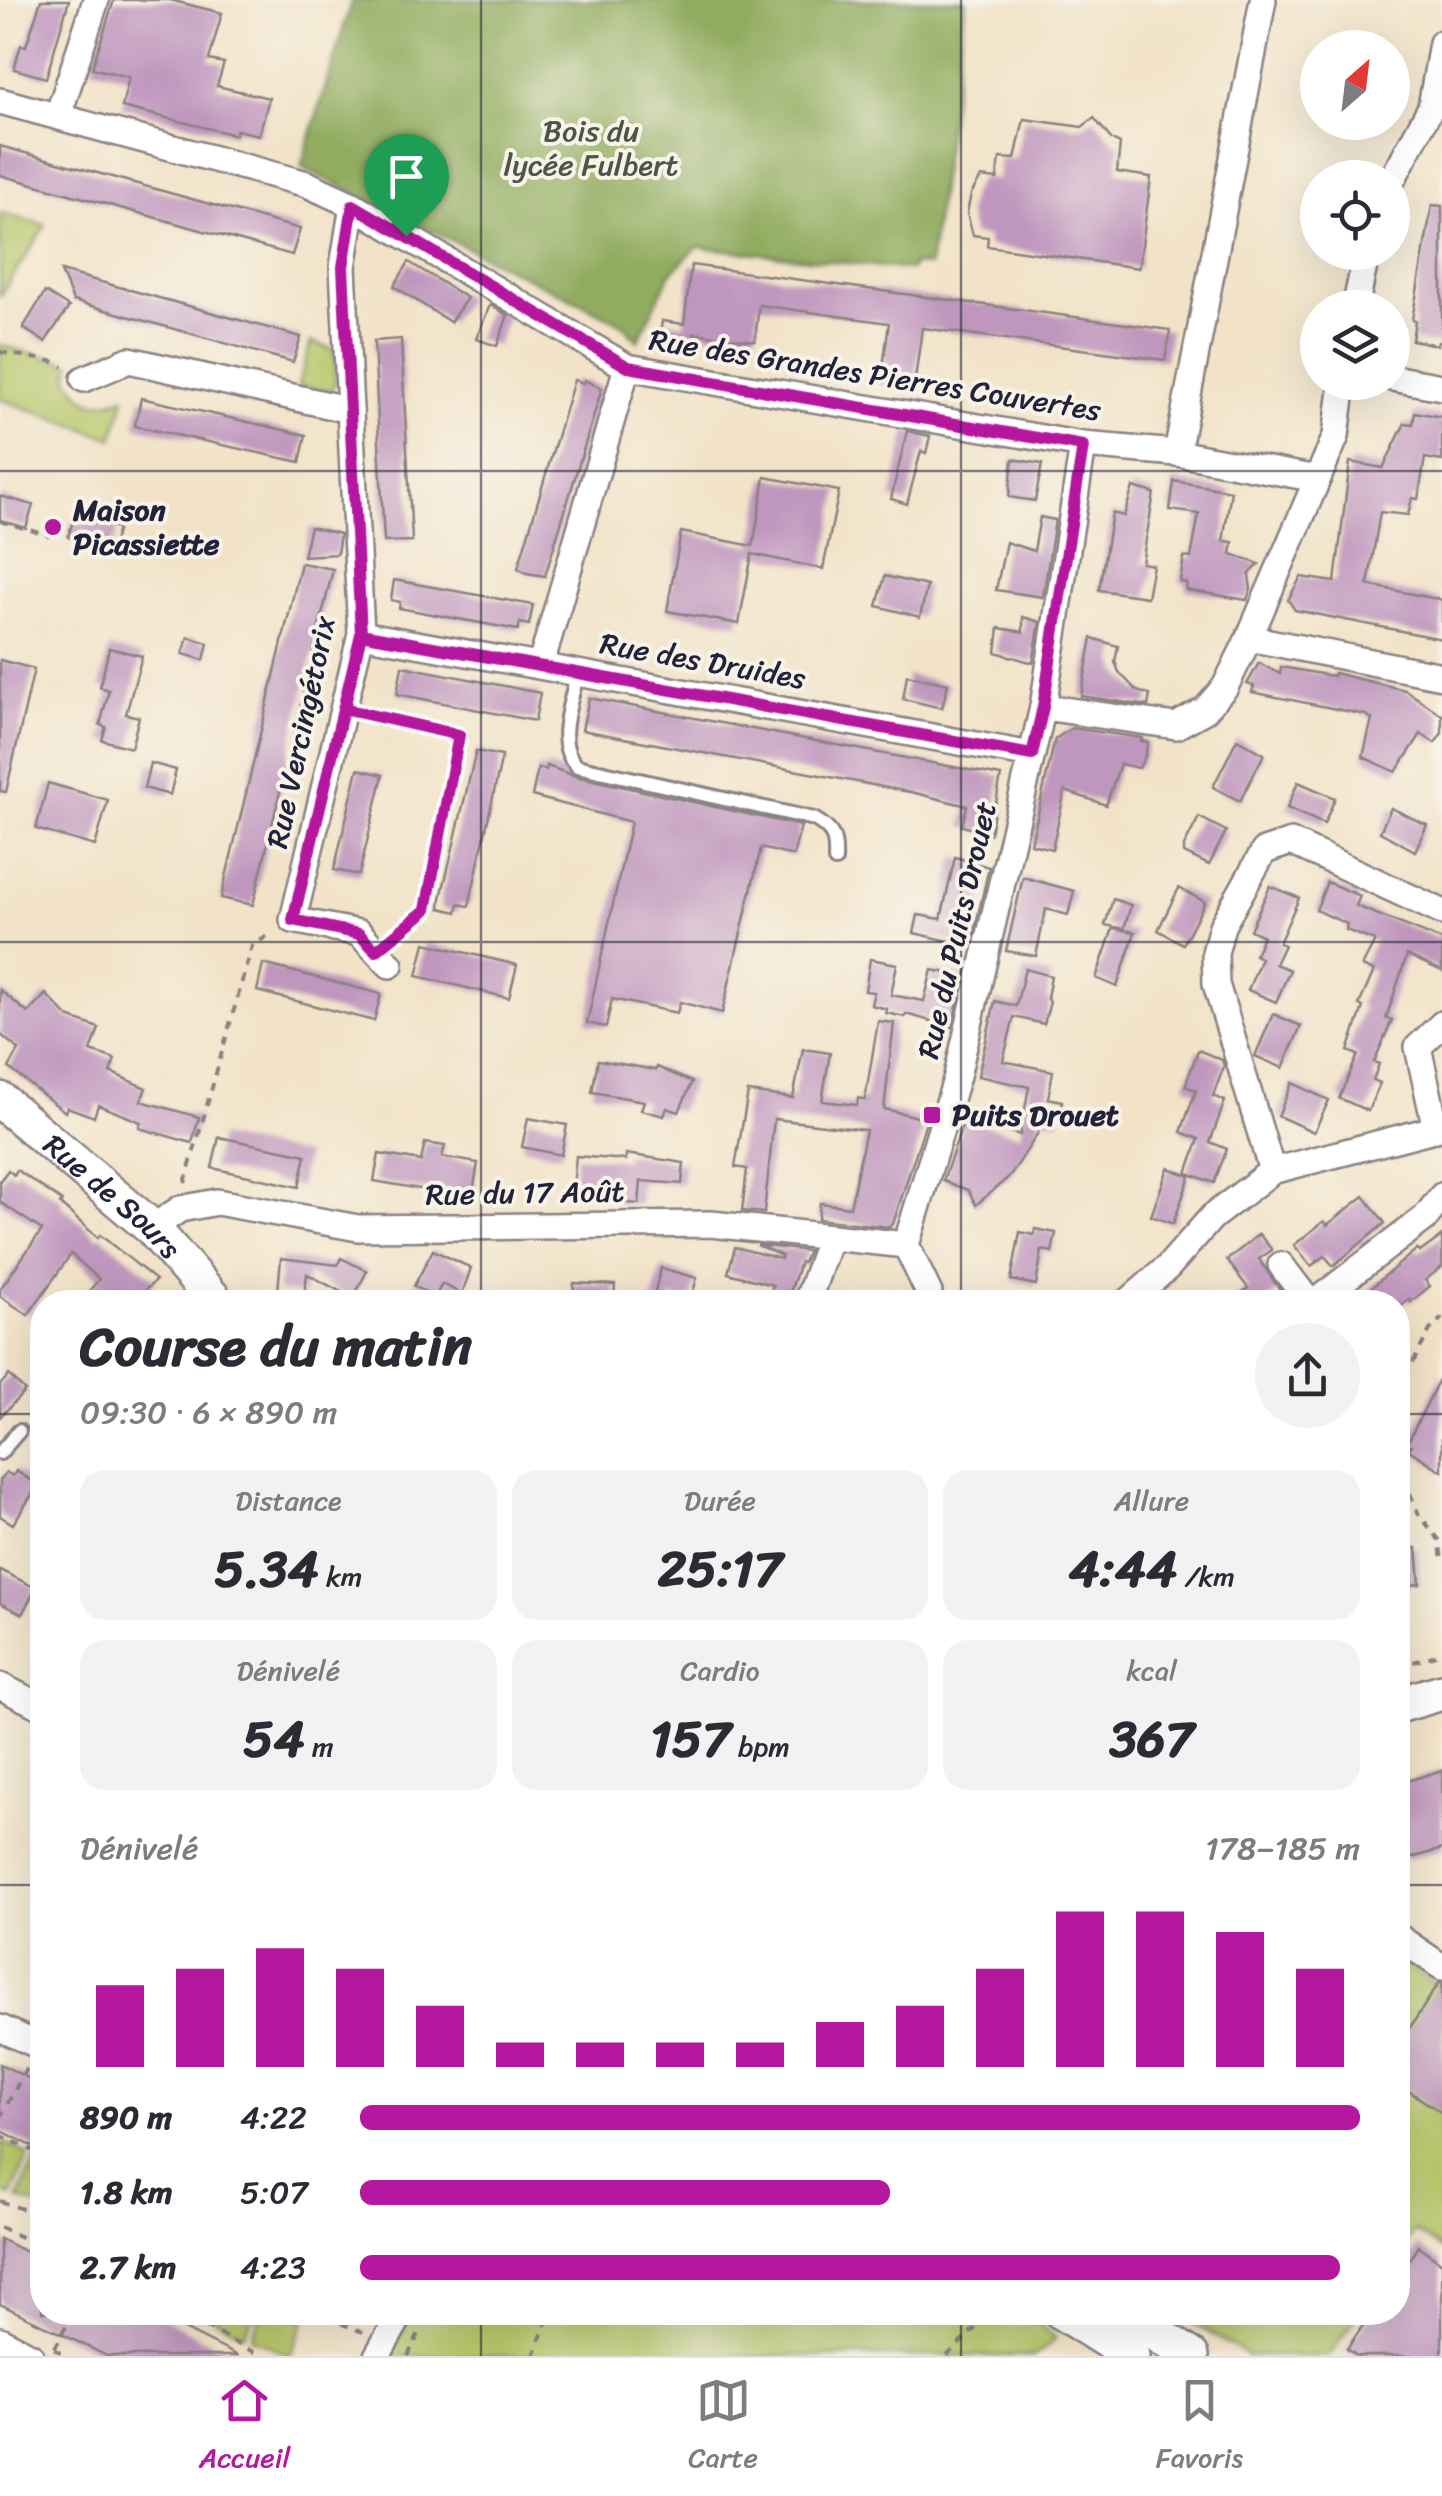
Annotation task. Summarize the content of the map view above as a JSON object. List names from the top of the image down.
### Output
{
  "streets": {
    "main road": ["Rue de Sours"],
    "street": [
      "Rue des Grandes Pierres Couvertes",
      "Rue des Druides",
      "Rue Vercingétorix",
      "Rue du Puits Drouet",
      "Rue du 17 Août"
    ]
  },
  "crossings": [
    ["Rue des Grandes Pierres Couvertes", "Rue Vercingétorix"],
    ["Rue des Grandes Pierres Couvertes", "Rue du Puits Drouet"],
    ["Rue des Druides", "Rue Vercingétorix"],
    ["Rue des Druides", "Rue du Puits Drouet"],
    ["Rue du Puits Drouet", "Rue du 17 Août"],
    ["Rue du 17 Août", "Rue de Sours"]
  ],
  "parks": ["Bois du lycée Fulbert"],
  "places": {
    "other": ["Maison Picassiette"],
    "transit": ["Puits Drouet"]
  },
  "north": "top right",
  "page": {
    "heading": ["Course du matin", "09:30 · 6 × 890 m"],
    "stats": [
      ["Distance", "5.34 km"],
      ["Durée", "25:17"],
      ["Allure", "4:44 /km"],
      ["Dénivelé", "54 m"],
      ["Cardio", "157 bpm"],
      ["kcal", "367"]
    ],
    "chart": ["Dénivelé", "178–185 m"],
    "list": [
      {
        "name": "890 m",
        "note": "4:22"
      },
      {
        "name": "1.8 km",
        "note": "5:07"
      },
      {
        "name": "2.7 km",
        "note": "4:23"
      }
    ],
    "tabs": ["Accueil", "Carte", "Favoris"]
  }
}
